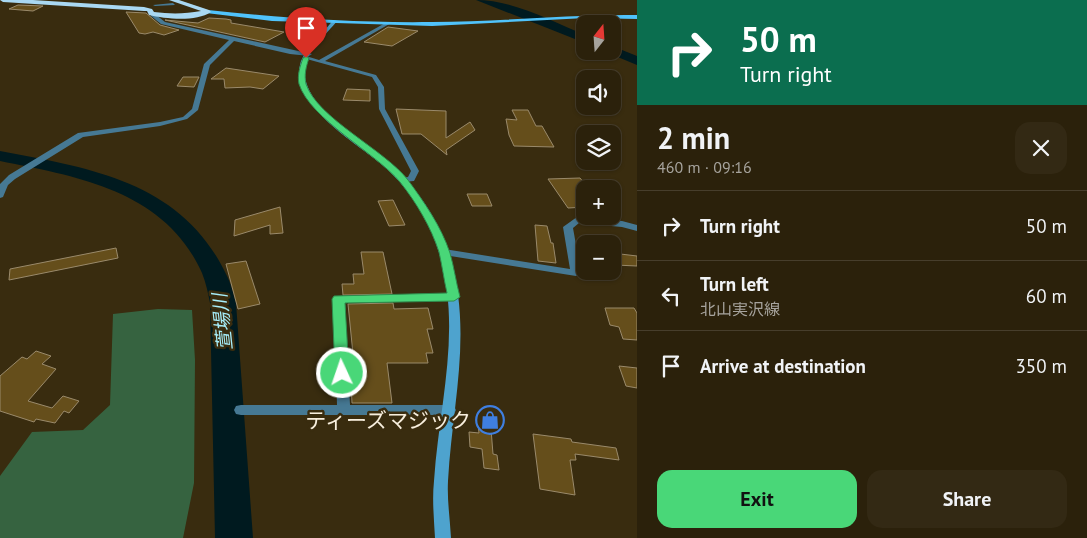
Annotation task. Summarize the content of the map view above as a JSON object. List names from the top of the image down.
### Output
{
  "water": ["萱場川"],
  "places": {
    "shop": ["ティーズマジック"]
  },
  "north": "top",
  "page": {
    "turn": ["50 m", "Turn right"],
    "map_buttons": ["+", "−"],
    "heading": ["2 min", "460 m · 09:16"],
    "list": [
      {
        "name": "Turn right",
        "value": "50 m"
      },
      {
        "name": "Turn left",
        "note": "北山実沢線",
        "value": "60 m"
      },
      {
        "name": "Arrive at destination",
        "value": "350 m"
      }
    ],
    "buttons": ["Exit", "Share"]
  }
}
